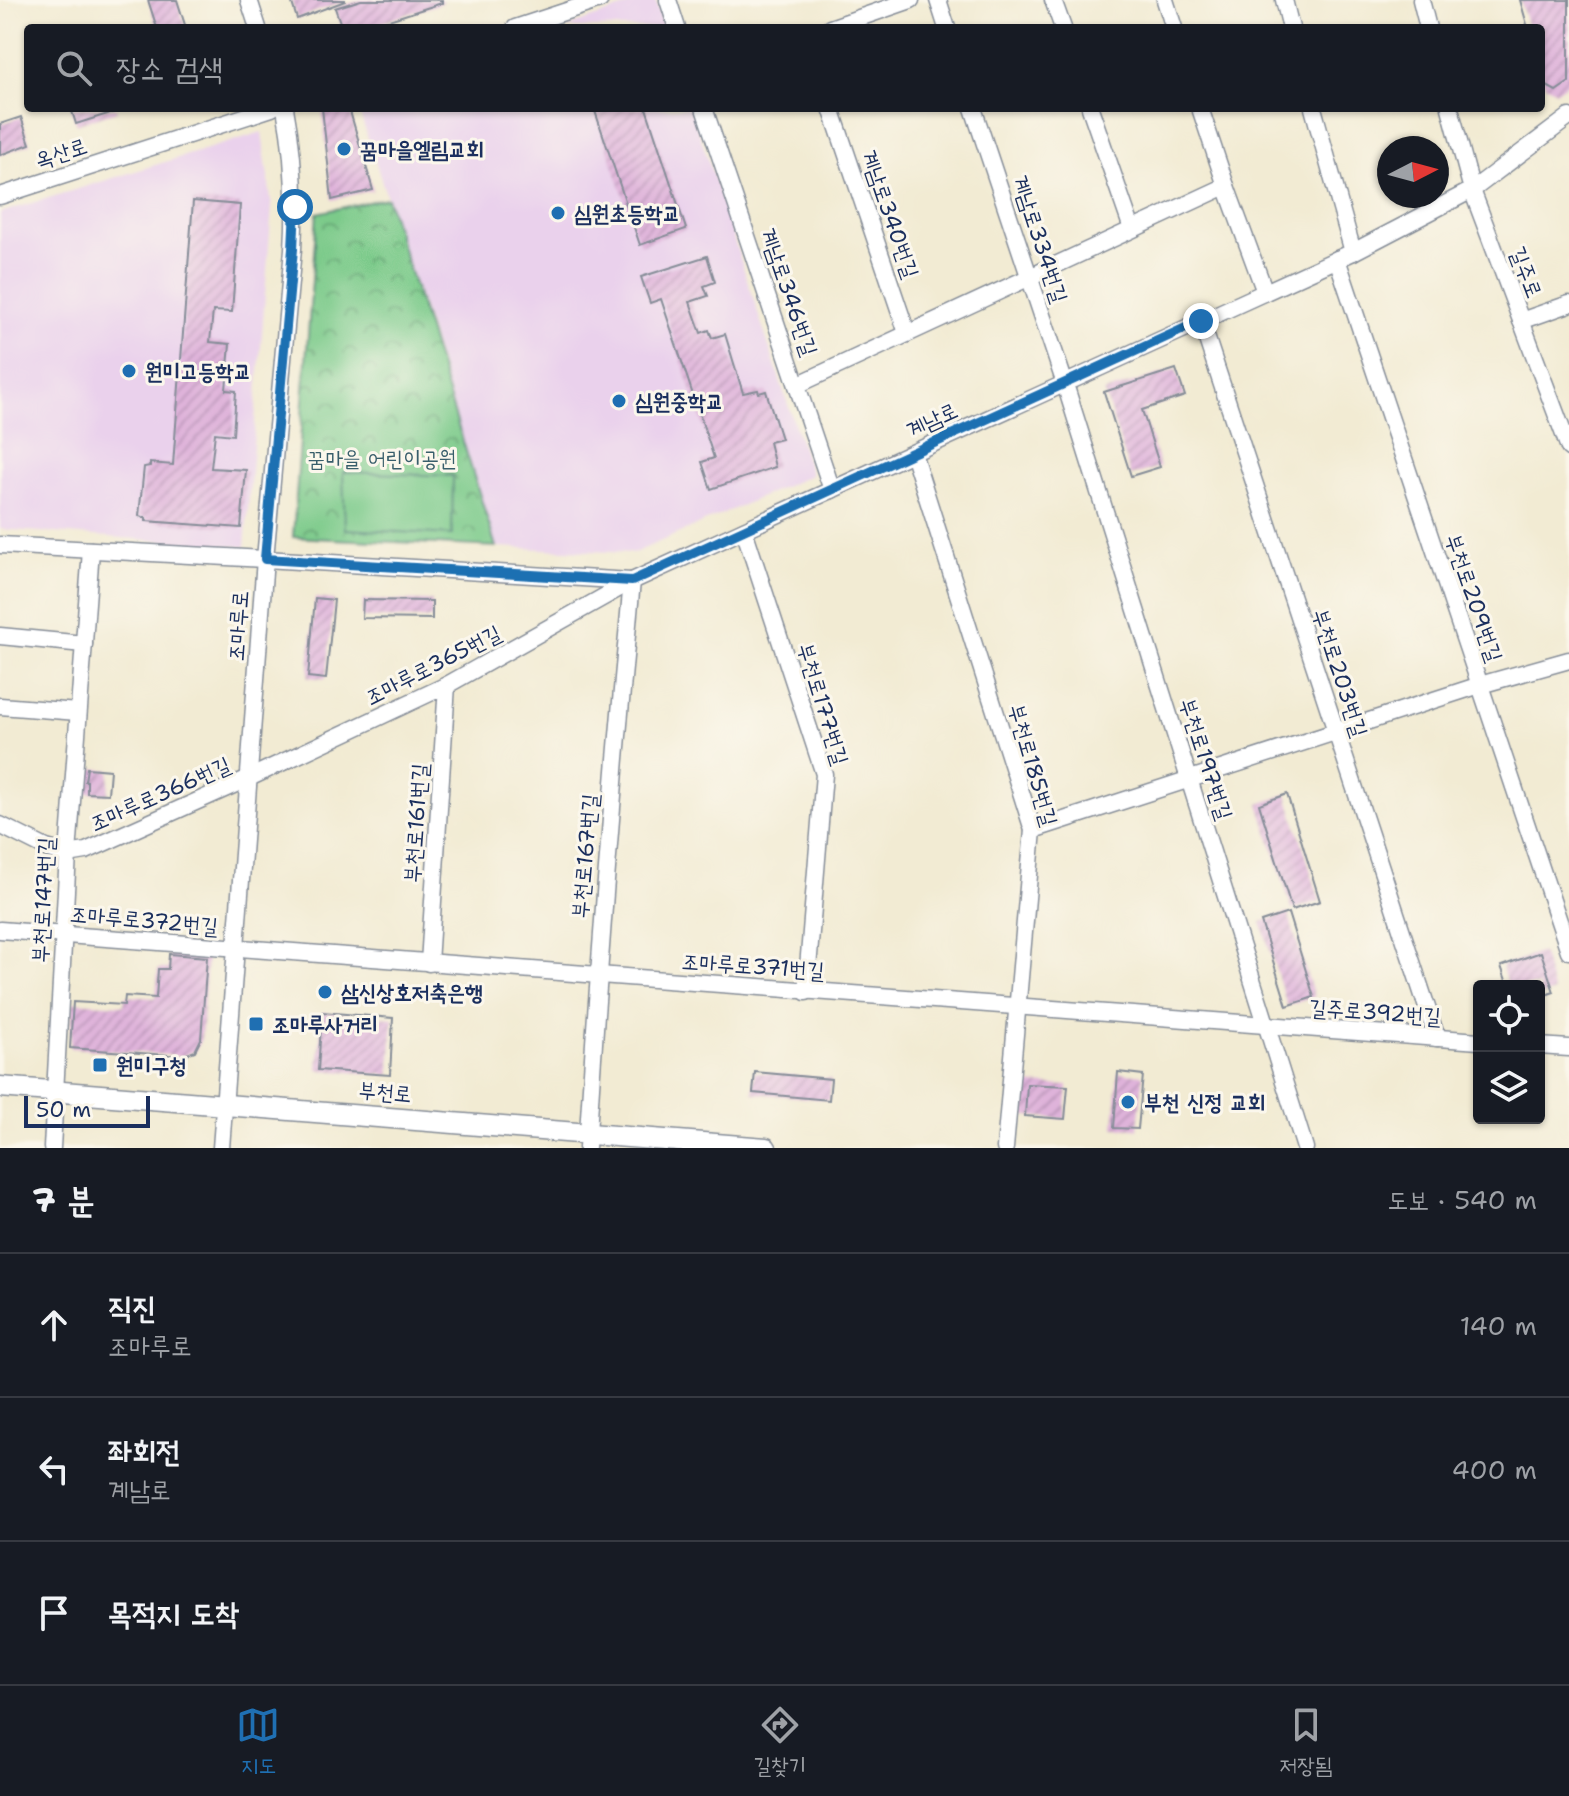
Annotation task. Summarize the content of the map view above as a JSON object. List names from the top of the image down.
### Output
{
  "streets": {
    "main road": ["부천로"],
    "street": [
      "옥산로",
      "계남로340번길",
      "계남로334번길",
      "길주로",
      "계남로346번길",
      "계남로",
      "부천로209번길",
      "조마루로",
      "조마루로365번길",
      "부천로203번길",
      "부천로177번길",
      "부천로197번길",
      "부천로185번길",
      "조마루로366번길",
      "부천로161번길",
      "부천로167번길",
      "부천로147번길",
      "조마루로372번길",
      "조마루로371번길",
      "길주로392번길"
    ]
  },
  "crossings": [
    ["계남로334번길", "계남로"],
    ["계남로334번길", "부천로197번길"],
    ["길주로", "계남로"],
    ["계남로346번길", "계남로"],
    ["계남로", "부천로209번길"],
    ["계남로", "조마루로"],
    ["계남로", "조마루로365번길"],
    ["계남로", "부천로203번길"],
    ["계남로", "부천로177번길"],
    ["계남로", "부천로197번길"],
    ["계남로", "부천로185번길"],
    ["계남로", "부천로167번길"],
    ["계남로", "부천로147번길"],
    ["조마루로", "조마루로365번길"],
    ["조마루로", "조마루로366번길"],
    ["조마루로", "조마루로372번길"],
    ["조마루로", "조마루로371번길"],
    ["조마루로", "부천로"],
    ["조마루로365번길", "조마루로366번길"],
    ["조마루로365번길", "부천로161번길"],
    ["조마루로365번길", "부천로167번길"],
    ["부천로203번길", "길주로392번길"],
    ["부천로177번길", "조마루로371번길"],
    ["부천로197번길", "조마루로371번길"],
    ["부천로197번길", "길주로392번길"],
    ["부천로185번길", "조마루로371번길"],
    ["조마루로366번길", "부천로147번길"],
    ["부천로161번길", "조마루로371번길"],
    ["부천로167번길", "조마루로371번길"],
    ["부천로167번길", "부천로"],
    ["부천로147번길", "조마루로372번길"],
    ["부천로147번길", "부천로"],
    ["조마루로372번길", "조마루로371번길"],
    ["조마루로371번길", "길주로392번길"]
  ],
  "parks": ["꿈마을 어린이공원"],
  "places": {
    "other": [
      "꿈마을엘림교회",
      "심원초등학교",
      "원미고등학교",
      "심원중학교",
      "삼신상호저축은행",
      "부천 신정 교회"
    ],
    "transit": ["조마루사거리", "원미구청"]
  },
  "scale_bar": "50 m",
  "north": "right",
  "page": {
    "search": "장소 검색",
    "scale": "50 m",
    "heading": ["7 분", "도보 · 540 m"],
    "list": [
      ["직진", "조마루로", "140 m"],
      ["좌회전", "계남로", "400 m"],
      "목적지 도착"
    ],
    "nav": ["지도", "길찾기", "저장됨"]
  }
}
